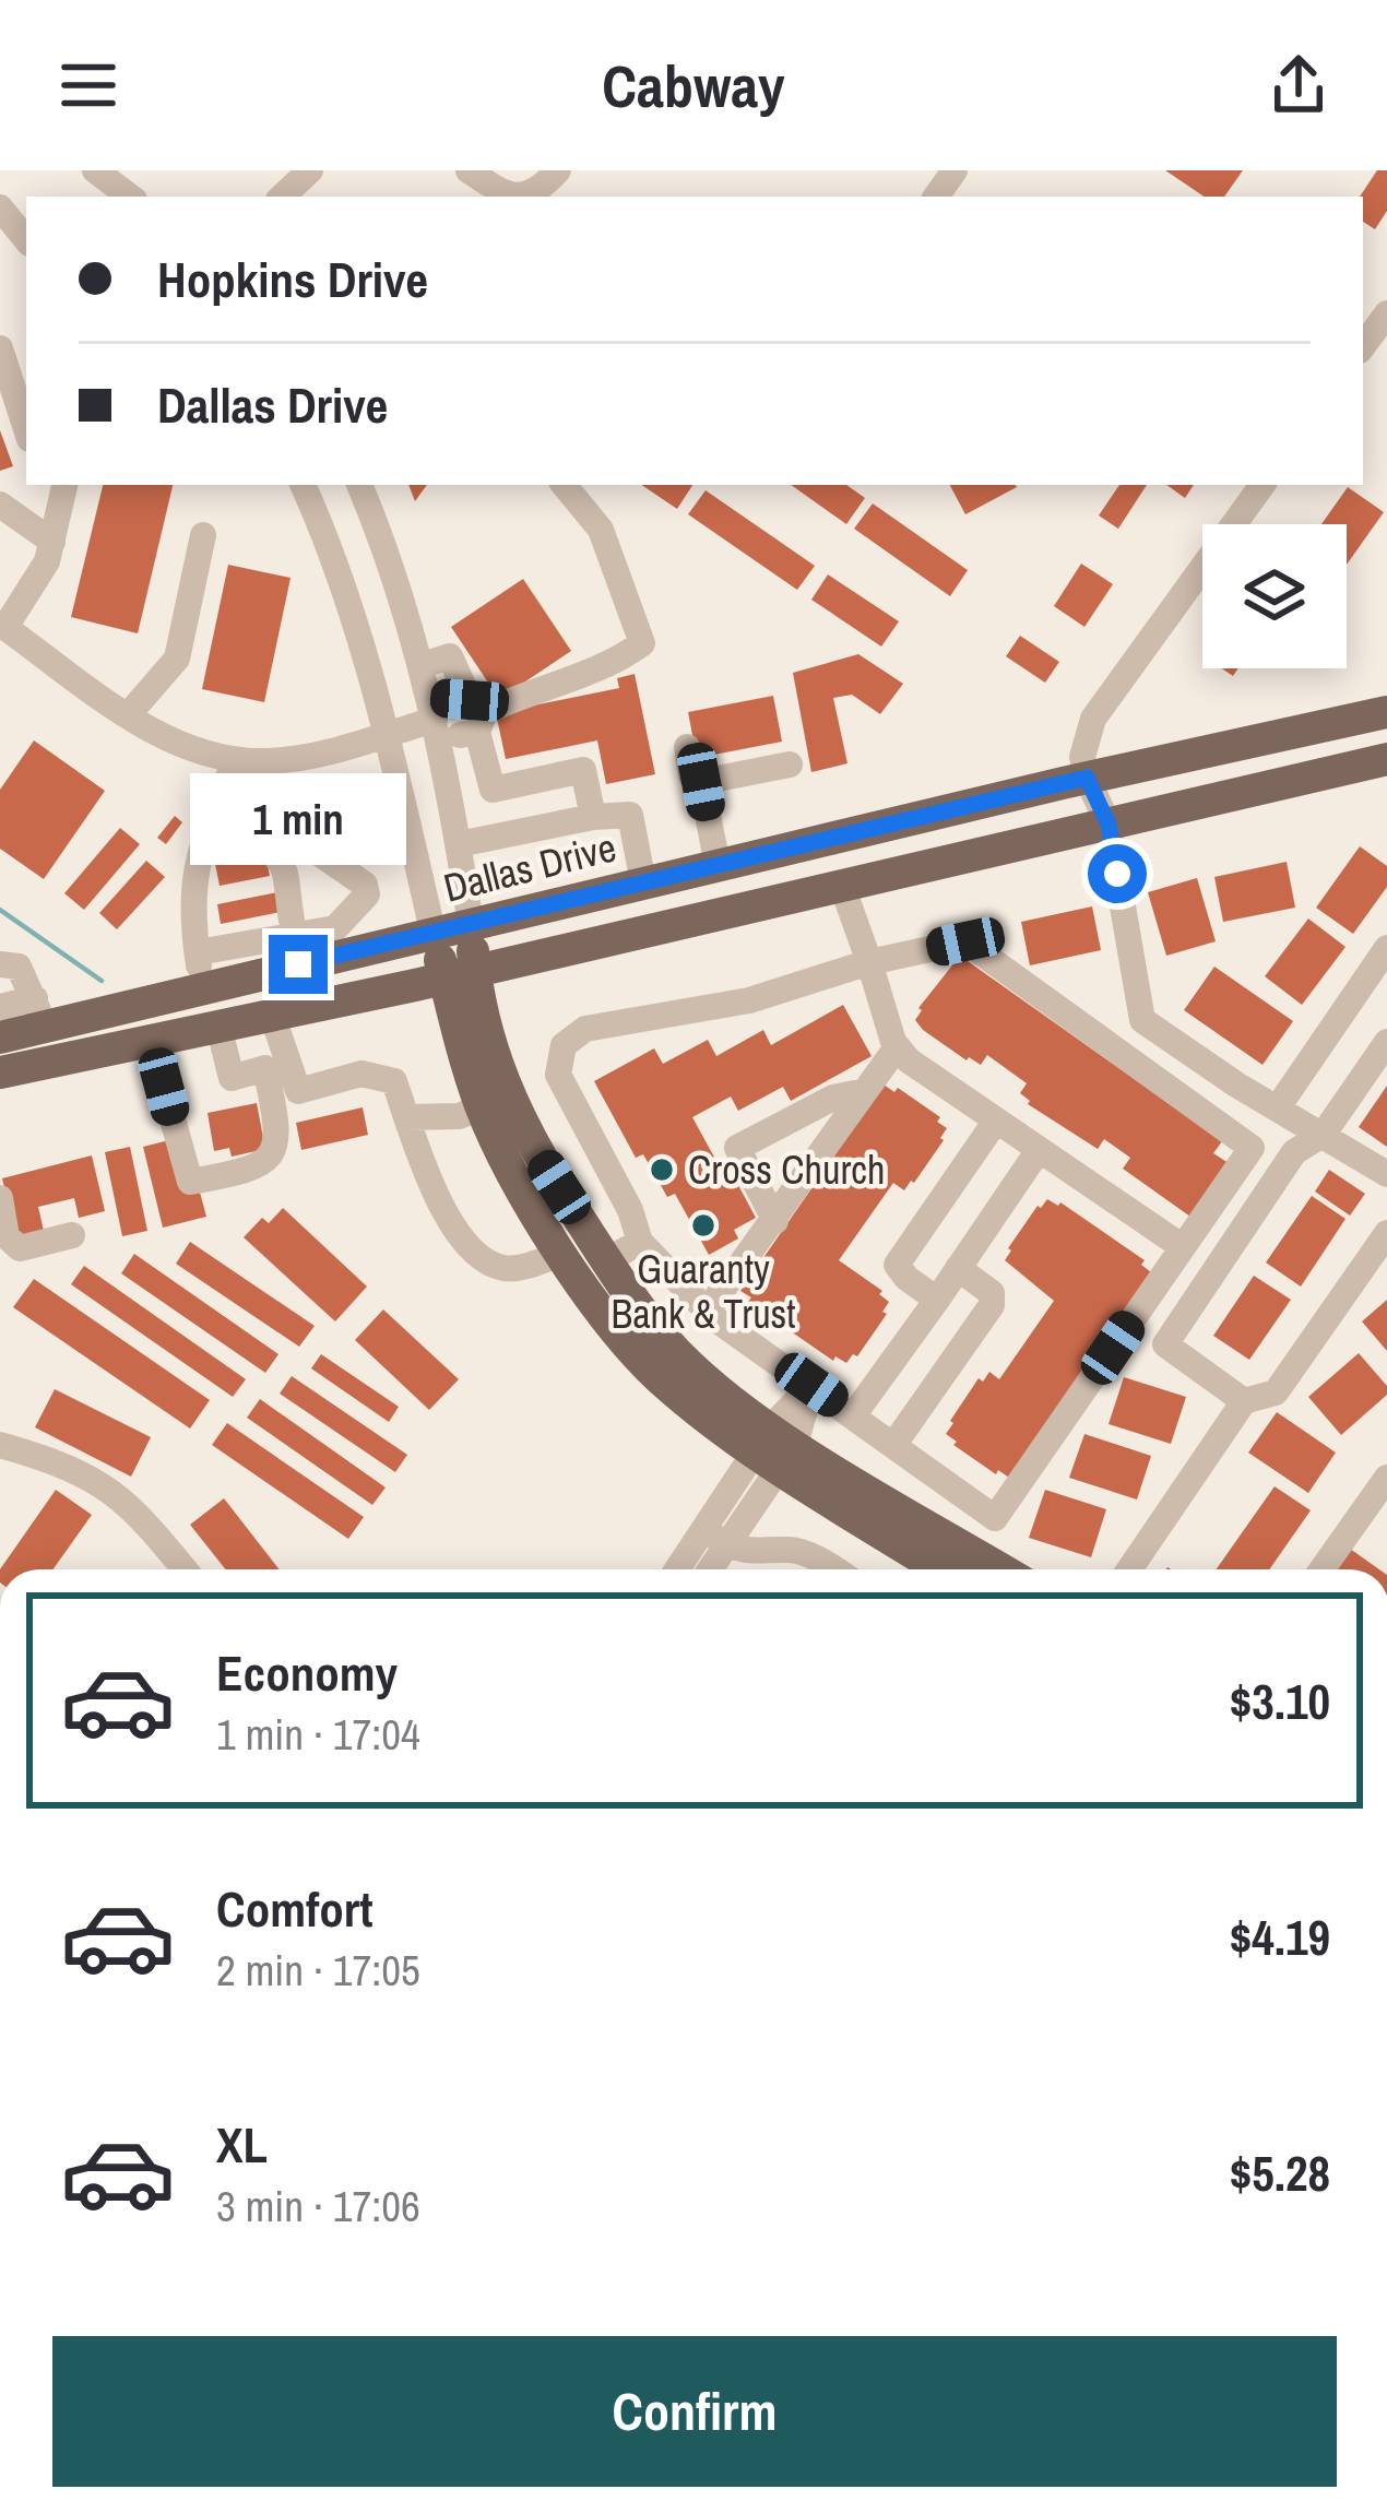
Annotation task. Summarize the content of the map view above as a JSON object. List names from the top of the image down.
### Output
{
  "streets": {
    "main road": ["Dallas Drive"]
  },
  "places": ["Cross Church", "Guaranty Bank & Trust"],
  "page": {
    "header": "Cabway",
    "banner": ["Hopkins Drive", "Dallas Drive"],
    "bubble": "1 min",
    "list": [
      {
        "name": "Economy",
        "note": "1 min · 17:04",
        "value": "$3.10"
      },
      {
        "name": "Comfort",
        "note": "2 min · 17:05",
        "value": "$4.19"
      },
      {
        "name": "XL",
        "note": "3 min · 17:06",
        "value": "$5.28"
      }
    ],
    "buttons": "Confirm"
  }
}
